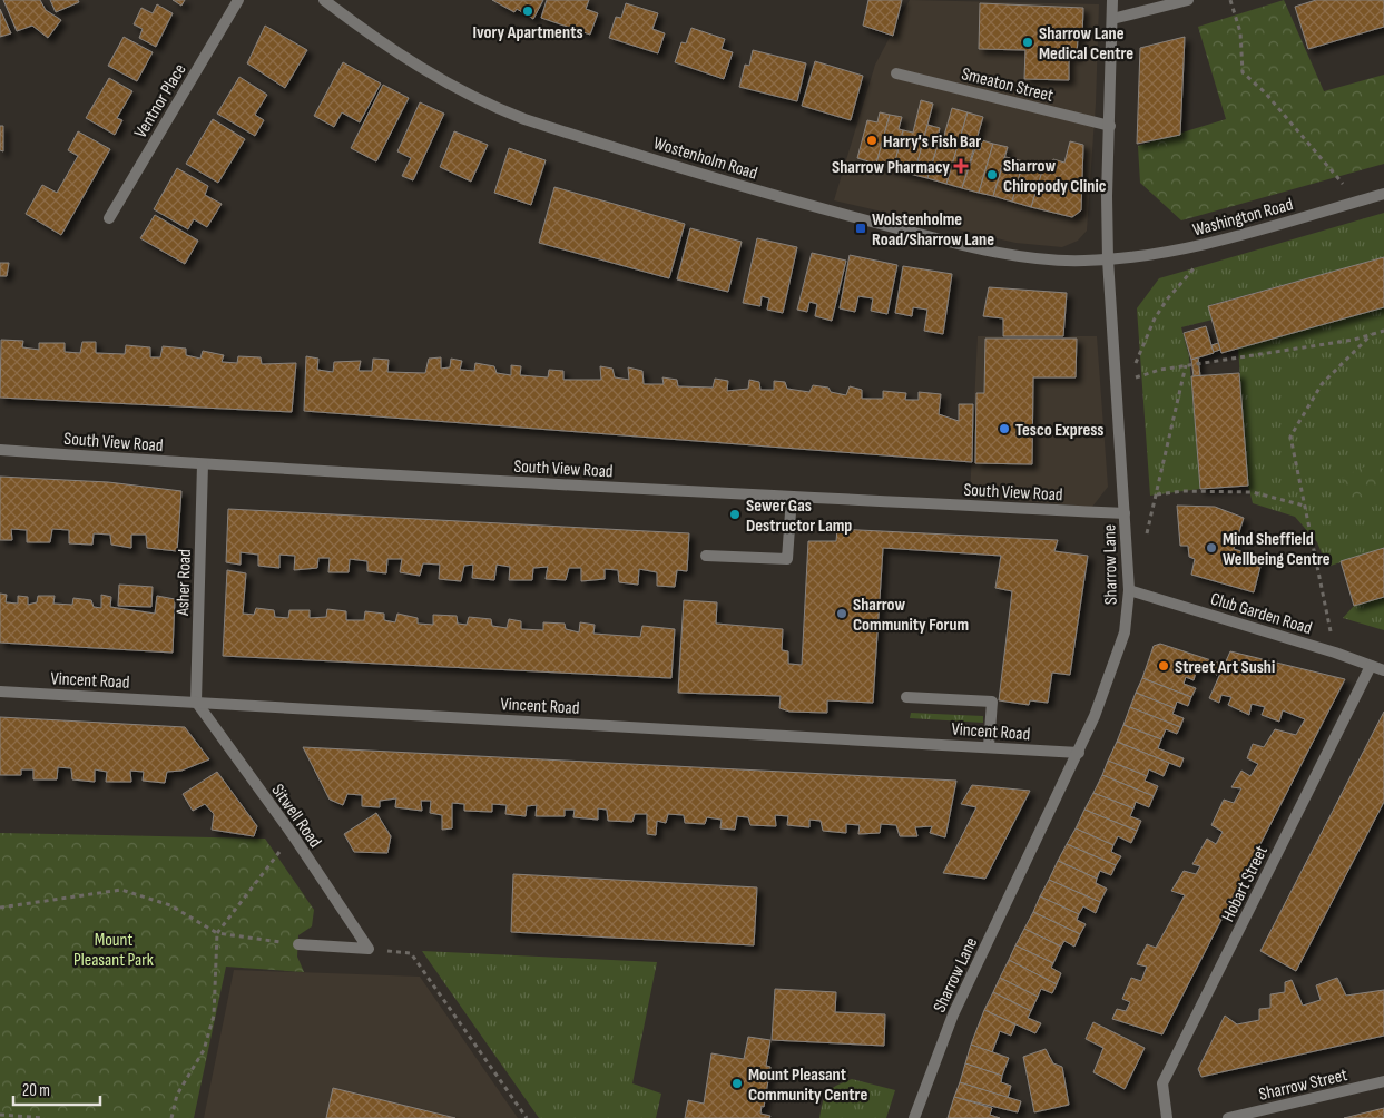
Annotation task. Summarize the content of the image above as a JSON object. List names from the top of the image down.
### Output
{
  "streets": {
    "street": [
      "Smeaton Street",
      "Ventnor Place",
      "Wostenholm Road",
      "Washington Road",
      "South View Road",
      "Sharrow Lane",
      "Asher Road",
      "Club Garden Road",
      "Vincent Road",
      "Sitwell Road",
      "Hobart Street",
      "Sharrow Street"
    ]
  },
  "crossings": [
    ["Smeaton Street", "Sharrow Lane"],
    ["Wostenholm Road", "Washington Road"],
    ["Wostenholm Road", "Sharrow Lane"],
    ["Washington Road", "Sharrow Lane"],
    ["South View Road", "Sharrow Lane"],
    ["South View Road", "Asher Road"],
    ["Sharrow Lane", "Club Garden Road"],
    ["Sharrow Lane", "Vincent Road"],
    ["Asher Road", "Vincent Road"],
    ["Asher Road", "Sitwell Road"],
    ["Club Garden Road", "Hobart Street"],
    ["Vincent Road", "Sitwell Road"]
  ],
  "parks": ["Mount Pleasant Park"],
  "places": {
    "other": [
      "Ivory Apartments",
      "Sharrow Lane Medical Centre",
      "Harry's Fish Bar",
      "Sharrow Chiropody Clinic",
      "Tesco Express",
      "Sewer Gas Destructor Lamp",
      "Mind Sheffield Wellbeing Centre",
      "Sharrow Community Forum",
      "Street Art Sushi",
      "Mount Pleasant Community Centre"
    ],
    "health": ["Sharrow Pharmacy"],
    "transit": ["Wolstenholme Road/Sharrow Lane"]
  },
  "scale_bar": "20 m"
}
